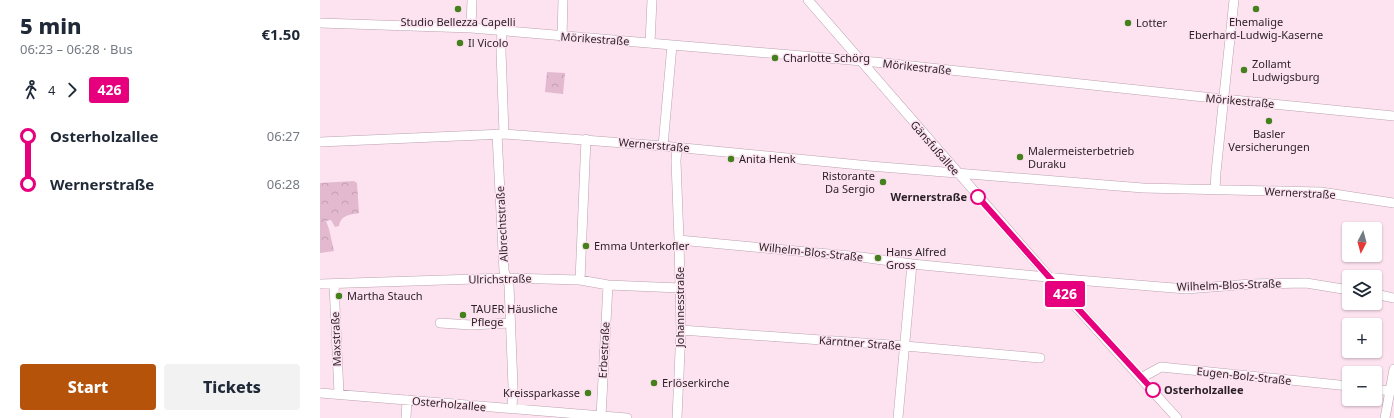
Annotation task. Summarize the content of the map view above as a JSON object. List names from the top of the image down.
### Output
{
  "streets": {
    "street": [
      "Mörikestraße",
      "Wernerstraße",
      "Gänsfußallee",
      "Albrechtstraße",
      "Wilhelm-Blos-Straße",
      "Ulrichstraße",
      "Johannesstraße",
      "Maxstraße",
      "Kärntner Straße",
      "Erbestraße",
      "Eugen-Bolz-Straße",
      "Osterholzallee"
    ]
  },
  "crossings": [
    ["Mörikestraße", "Gänsfußallee"],
    ["Mörikestraße", "Albrechtstraße"],
    ["Wernerstraße", "Gänsfußallee"],
    ["Wernerstraße", "Albrechtstraße"],
    ["Wernerstraße", "Johannesstraße"],
    ["Gänsfußallee", "Wilhelm-Blos-Straße"],
    ["Gänsfußallee", "Eugen-Bolz-Straße"],
    ["Albrechtstraße", "Ulrichstraße"],
    ["Albrechtstraße", "Osterholzallee"],
    ["Wilhelm-Blos-Straße", "Johannesstraße"],
    ["Ulrichstraße", "Johannesstraße"],
    ["Ulrichstraße", "Maxstraße"],
    ["Ulrichstraße", "Erbestraße"],
    ["Johannesstraße", "Kärntner Straße"],
    ["Maxstraße", "Osterholzallee"],
    ["Erbestraße", "Osterholzallee"]
  ],
  "places": [
    "Studio Bellezza Capelli",
    "Ehemalige Eberhard-Ludwig-Kaserne",
    "Lotter",
    "Il Vicolo",
    "Charlotte Schörg",
    "Zollamt Ludwigsburg",
    "Basler Versicherungen",
    "Malermeisterbetrieb Duraku",
    "Anita Henk",
    "Ristorante Da Sergio",
    "Wernerstraße",
    "Emma Unterkofler",
    "Hans Alfred Gross",
    "Martha Stauch",
    "TAUER Häusliche Pflege",
    "Erlöserkirche",
    "Osterholzallee",
    "Kreissparkasse"
  ],
  "lines": ["bus line 426"],
  "north": "bottom",
  "page": {
    "heading": ["5 min", "06:23 – 06:28 · Bus", "€1.50"],
    "on_map": "426",
    "legs": ["4", "426"],
    "list": [
      {
        "name": "Osterholzallee",
        "value": "06:27"
      },
      {
        "name": "Wernerstraße",
        "value": "06:28"
      }
    ],
    "map_buttons": ["+", "−"],
    "buttons": ["Start", "Tickets"]
  }
}
